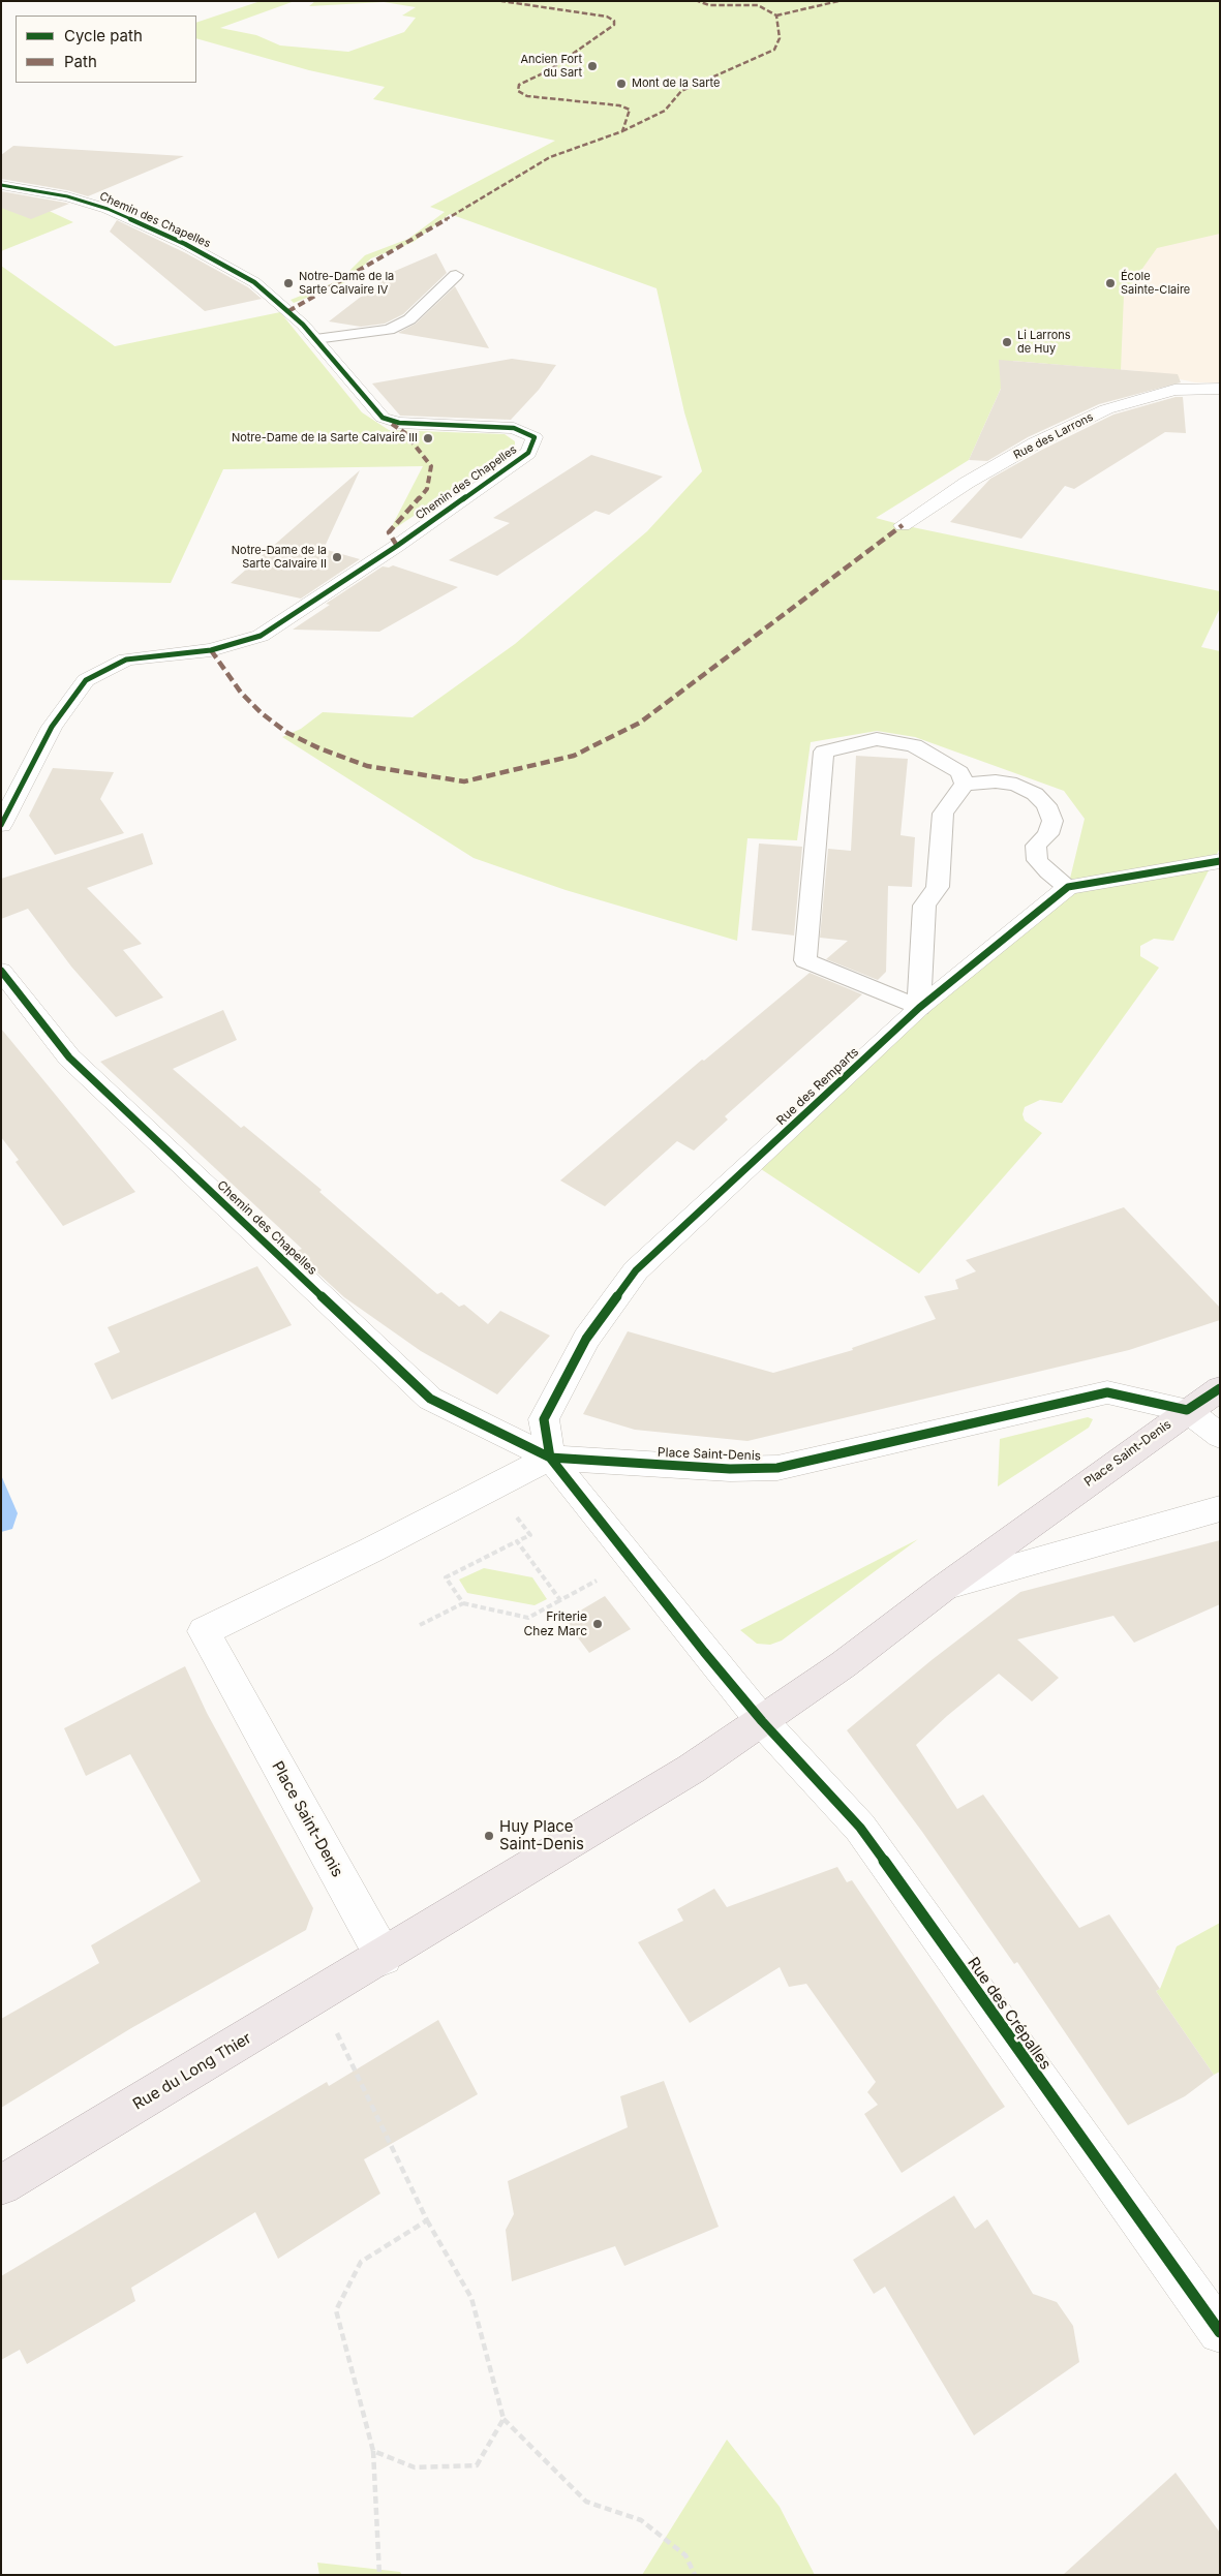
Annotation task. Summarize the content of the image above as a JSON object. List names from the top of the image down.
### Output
{
  "streets": {
    "main road": ["Place Saint-Denis", "Rue du Long Thier"],
    "street": [
      "Chemin des Chapelles",
      "Rue des Larrons",
      "Rue des Remparts",
      "Rue des Crépalles"
    ]
  },
  "crossings": [
    ["Chemin des Chapelles", "Rue des Remparts"],
    ["Chemin des Chapelles", "Place Saint-Denis"],
    ["Rue des Remparts", "Place Saint-Denis"],
    ["Place Saint-Denis", "Rue des Crépalles"],
    ["Place Saint-Denis", "Rue du Long Thier"]
  ],
  "places": [
    "Ancien Fort du Sart",
    "Mont de la Sarte",
    "Notre-Dame de la Sarte Calvaire IV",
    "École Sainte-Claire",
    "Li Larrons de Huy",
    "Notre-Dame de la Sarte Calvaire III",
    "Notre-Dame de la Sarte Calvaire II",
    "Friterie Chez Marc",
    "Huy Place Saint-Denis"
  ],
  "legend": ["Cycle path", "Path"]
}
